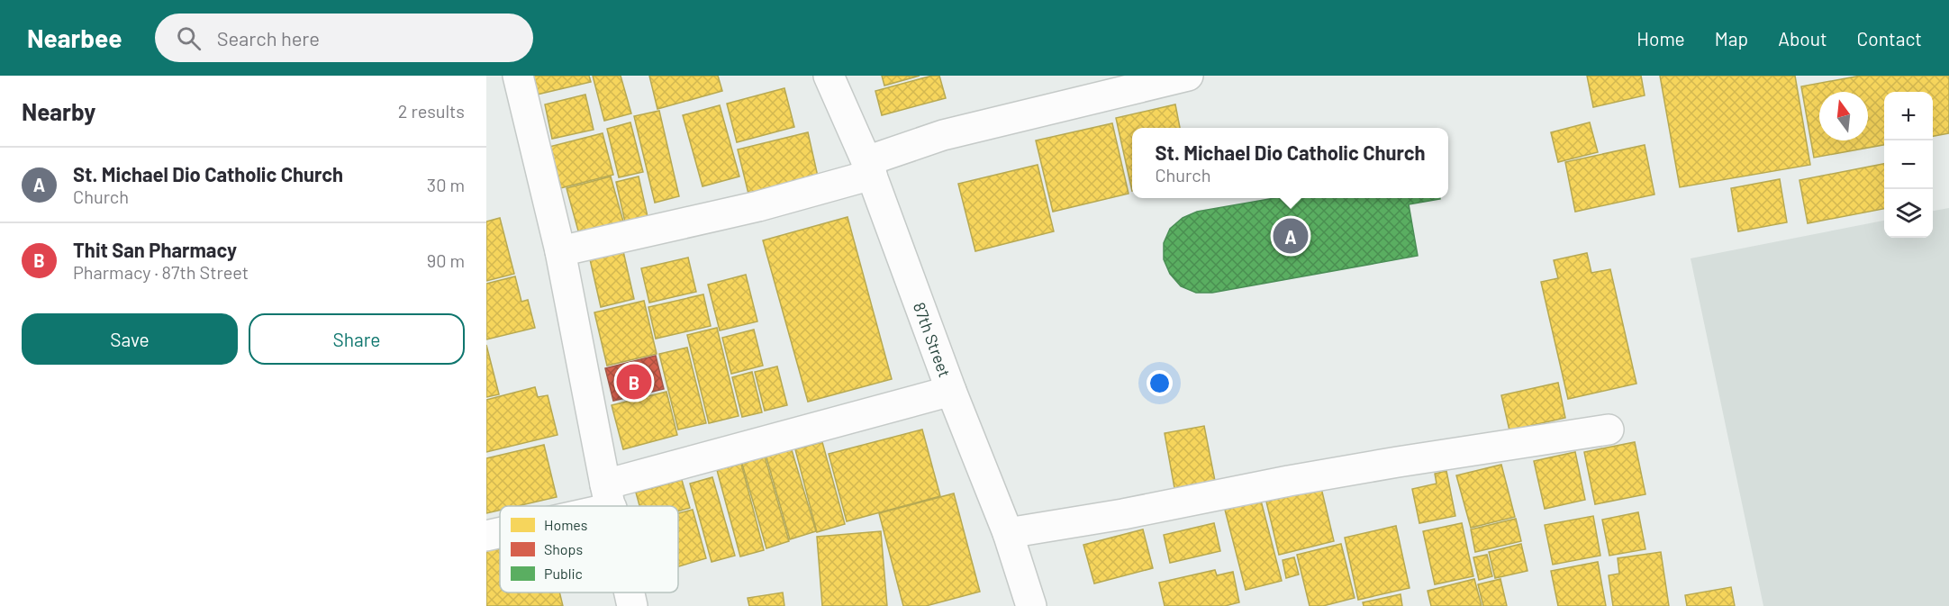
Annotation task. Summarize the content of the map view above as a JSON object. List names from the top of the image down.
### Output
{
  "streets": {
    "street": ["87th Street"]
  },
  "legend": ["Homes", "Shops", "Public"],
  "north": "top",
  "page": {
    "header": "Nearbee",
    "search": "Search here",
    "nav": [
      "Home",
      "Map",
      "About",
      "Contact"
    ],
    "heading": ["Nearby", "2 results"],
    "map_buttons": ["+", "−"],
    "popup": ["St. Michael Dio Catholic Church", "Church"],
    "list": [
      {
        "mark": "A",
        "name": "St. Michael Dio Catholic Church",
        "note": "Church",
        "value": "30 m"
      },
      {
        "mark": "B",
        "name": "Thit San Pharmacy",
        "note": "Pharmacy · 87th Street",
        "value": "90 m"
      }
    ],
    "pins": ["A", "B"],
    "buttons": ["Save", "Share"]
  }
}
